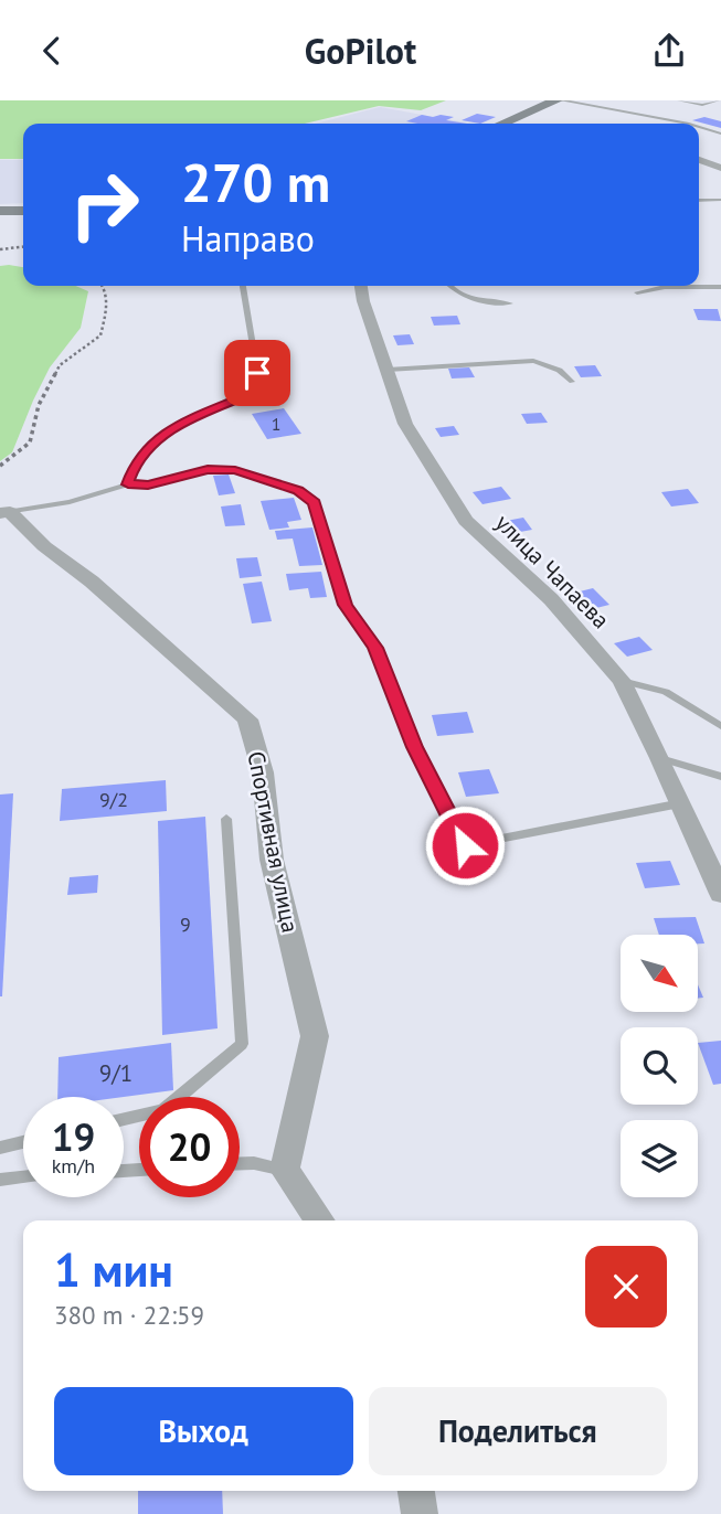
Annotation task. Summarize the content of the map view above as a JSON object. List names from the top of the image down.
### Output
{
  "streets": {
    "street": ["улица Чапаева", "Спортивная улица"]
  },
  "house_numbers": [
    "1",
    "9/2",
    "9",
    "9/1"
  ],
  "north": "bottom right",
  "page": {
    "header": "GoPilot",
    "turn": ["270 m", "Направо"],
    "speed": "19 km/h",
    "limit": "20",
    "heading": ["1 мин", "380 m · 22:59"],
    "buttons": ["Выход", "Поделиться"]
  }
}
